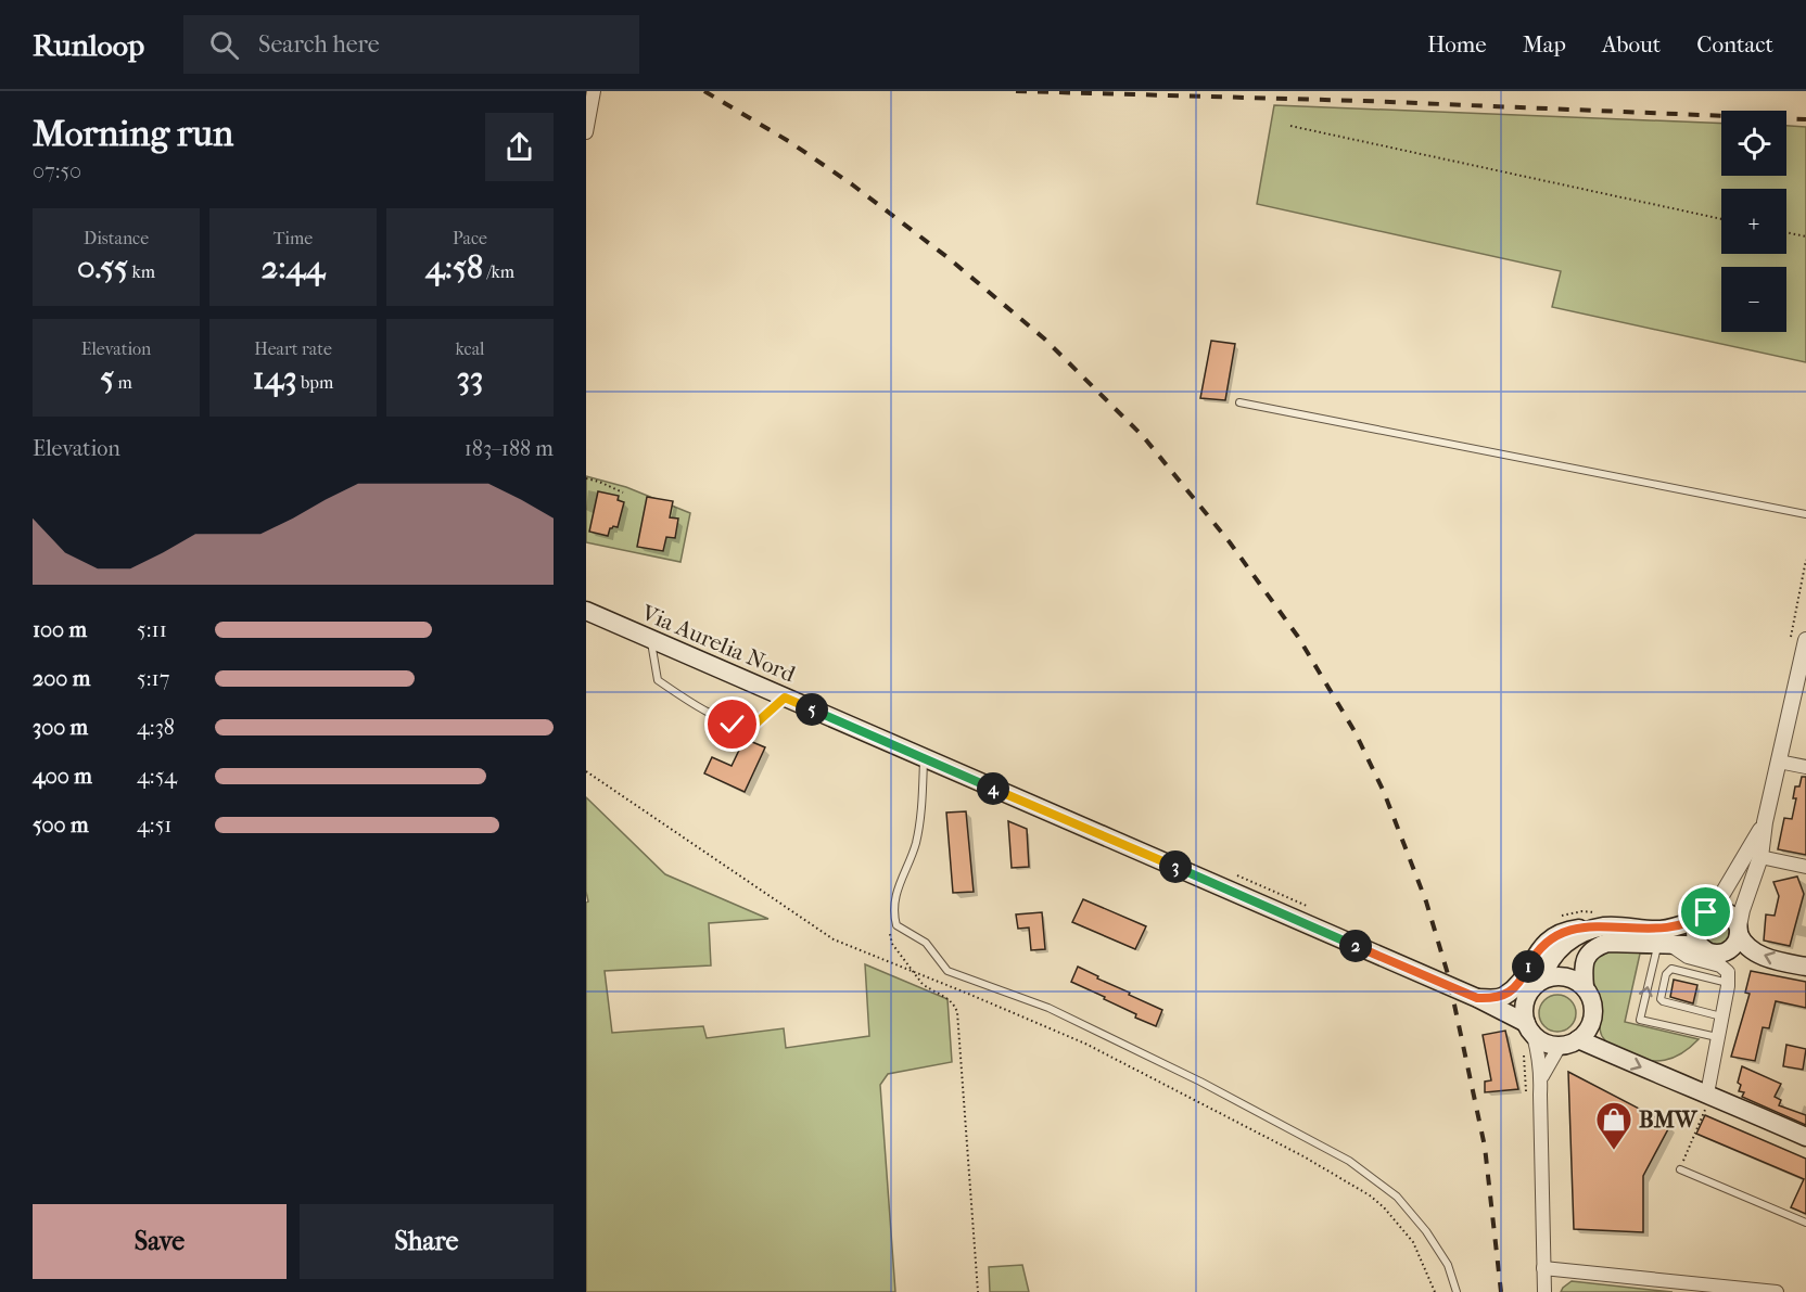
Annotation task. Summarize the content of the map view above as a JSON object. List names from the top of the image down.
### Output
{
  "streets": {
    "main road": ["Via Aurelia Nord"]
  },
  "places": {
    "shop": ["BMW"]
  },
  "page": {
    "header": "Runloop",
    "search": "Search here",
    "nav": [
      "Home",
      "Map",
      "About",
      "Contact"
    ],
    "heading": ["Morning run", "07:50"],
    "map_buttons": ["+", "−"],
    "stats": [
      ["Distance", "0.55 km"],
      ["Time", "2:44"],
      ["Pace", "4:58 /km"],
      ["Elevation", "5 m"],
      ["Heart rate", "143 bpm"],
      ["kcal", "33"]
    ],
    "chart": ["Elevation", "183–188 m"],
    "list": [
      {
        "name": "100 m",
        "note": "5:11"
      },
      {
        "name": "200 m",
        "note": "5:17"
      },
      {
        "name": "300 m",
        "note": "4:38"
      },
      {
        "name": "400 m",
        "note": "4:54"
      },
      {
        "name": "500 m",
        "note": "4:51"
      }
    ],
    "pins": [
      "5",
      "4",
      "3",
      "2",
      "1"
    ],
    "buttons": ["Save", "Share"]
  }
}
